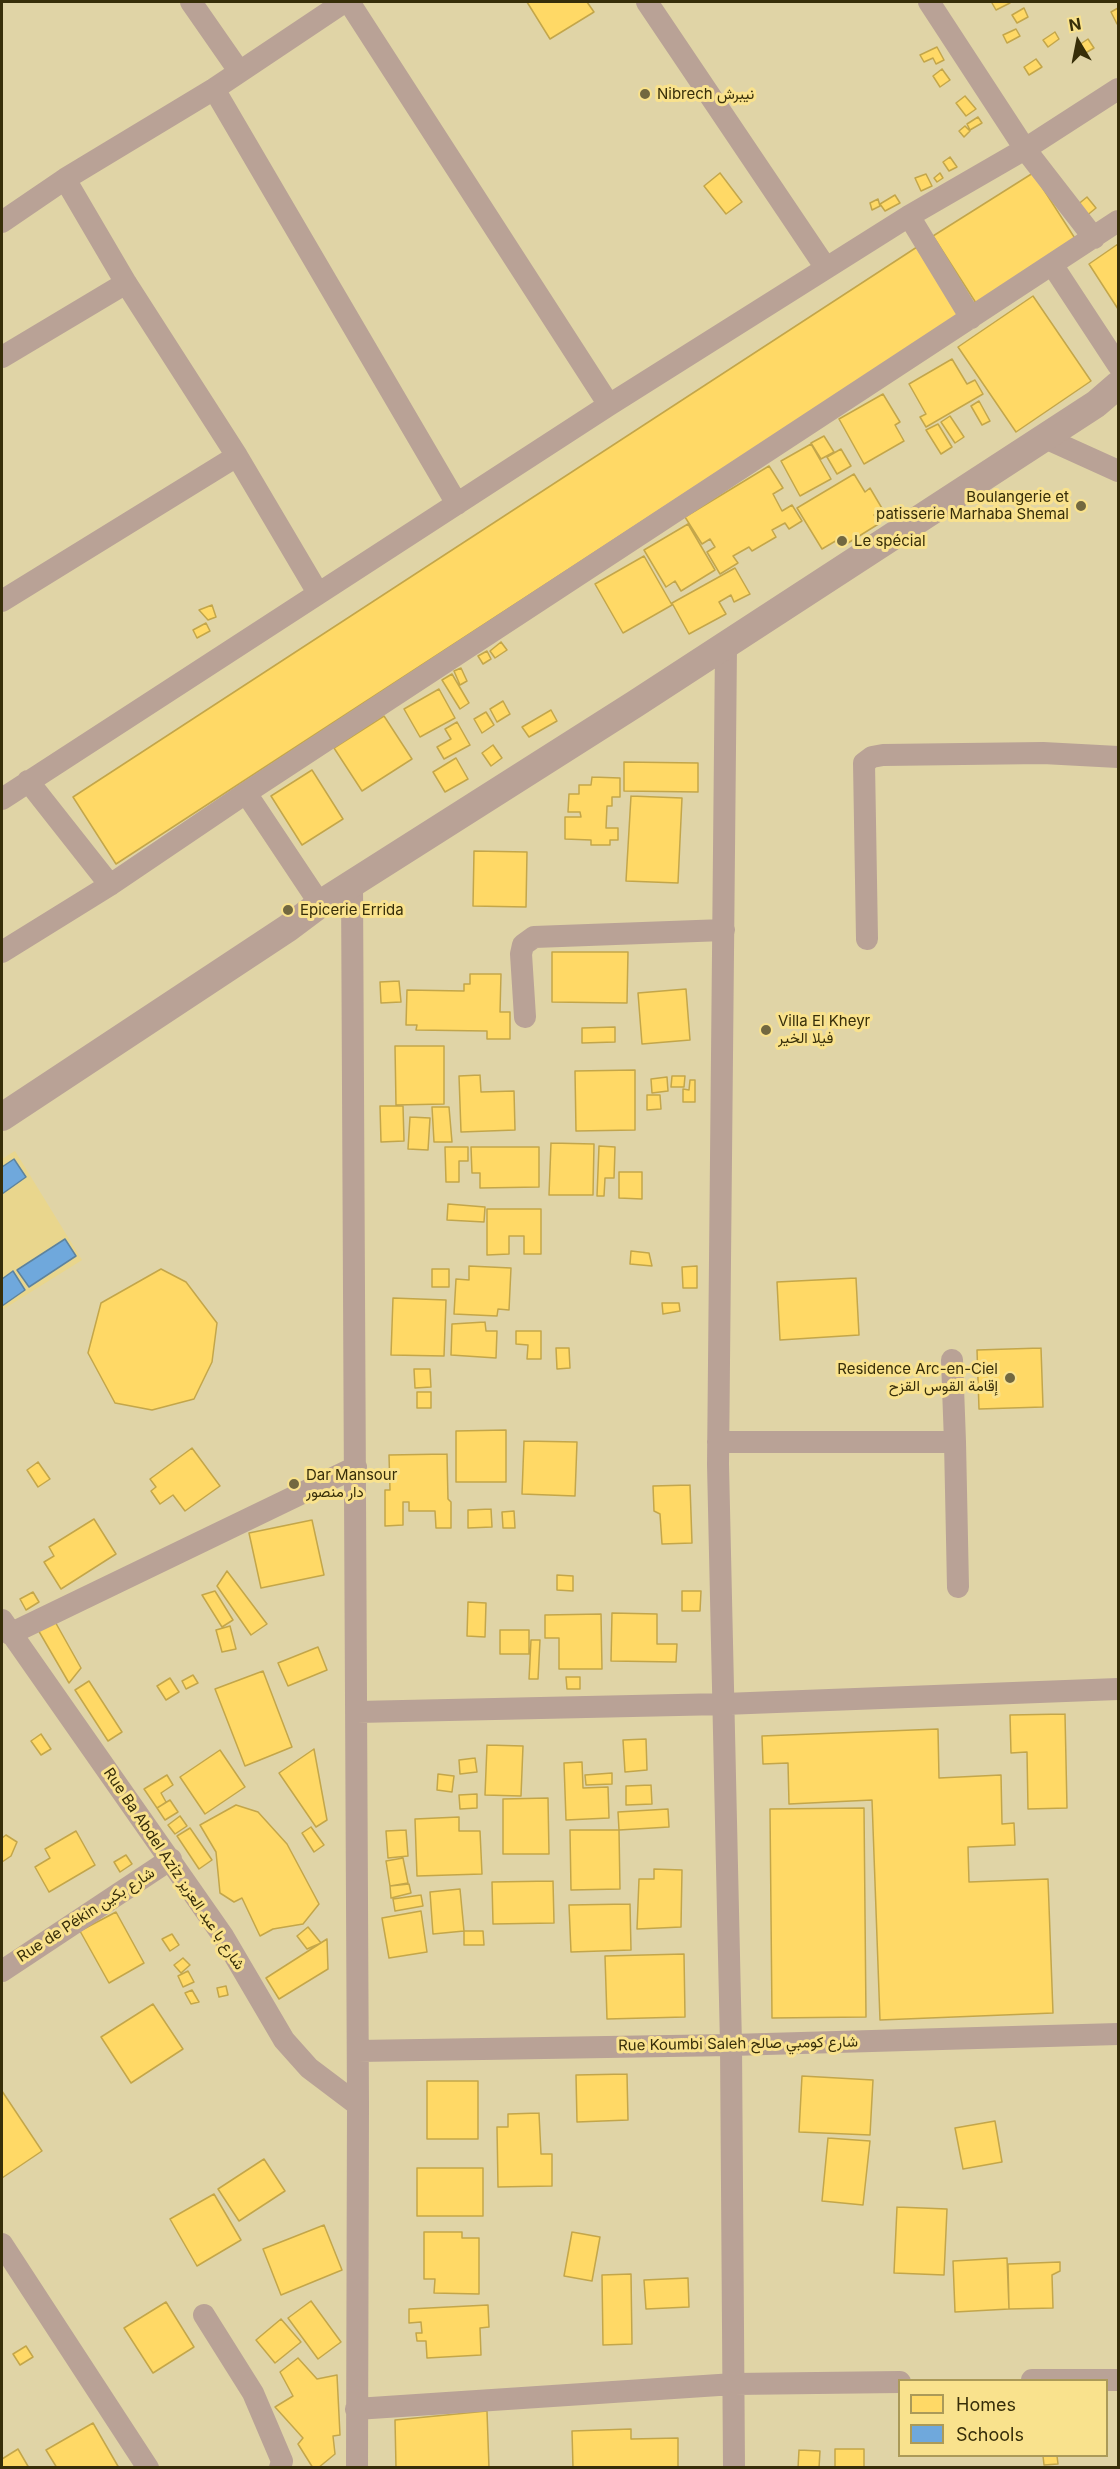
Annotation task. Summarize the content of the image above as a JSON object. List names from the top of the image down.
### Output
{
  "streets": {
    "street": ["Rue Ba Abdel Aziz شارع با عبد العزيز", "Rue de Pékin شارع بكين", "Rue Koumbi Saleh شارع كومبي صالح"]
  },
  "crossings": [
    ["Rue Ba Abdel Aziz شارع با عبد العزيز", "Rue de Pékin شارع بكين"]
  ],
  "places": [
    "Nibrech نيبرش",
    "Boulangerie et patisserie Marhaba Shemal",
    "Le spécial",
    "Epicerie Errida",
    "Villa El Kheyr فيلا الخير",
    "Residence Arc-en-Ciel إقامة القوس القزح",
    "Dar Mansour دار منصور"
  ],
  "legend": ["Homes", "Schools"],
  "north": "top"
}
